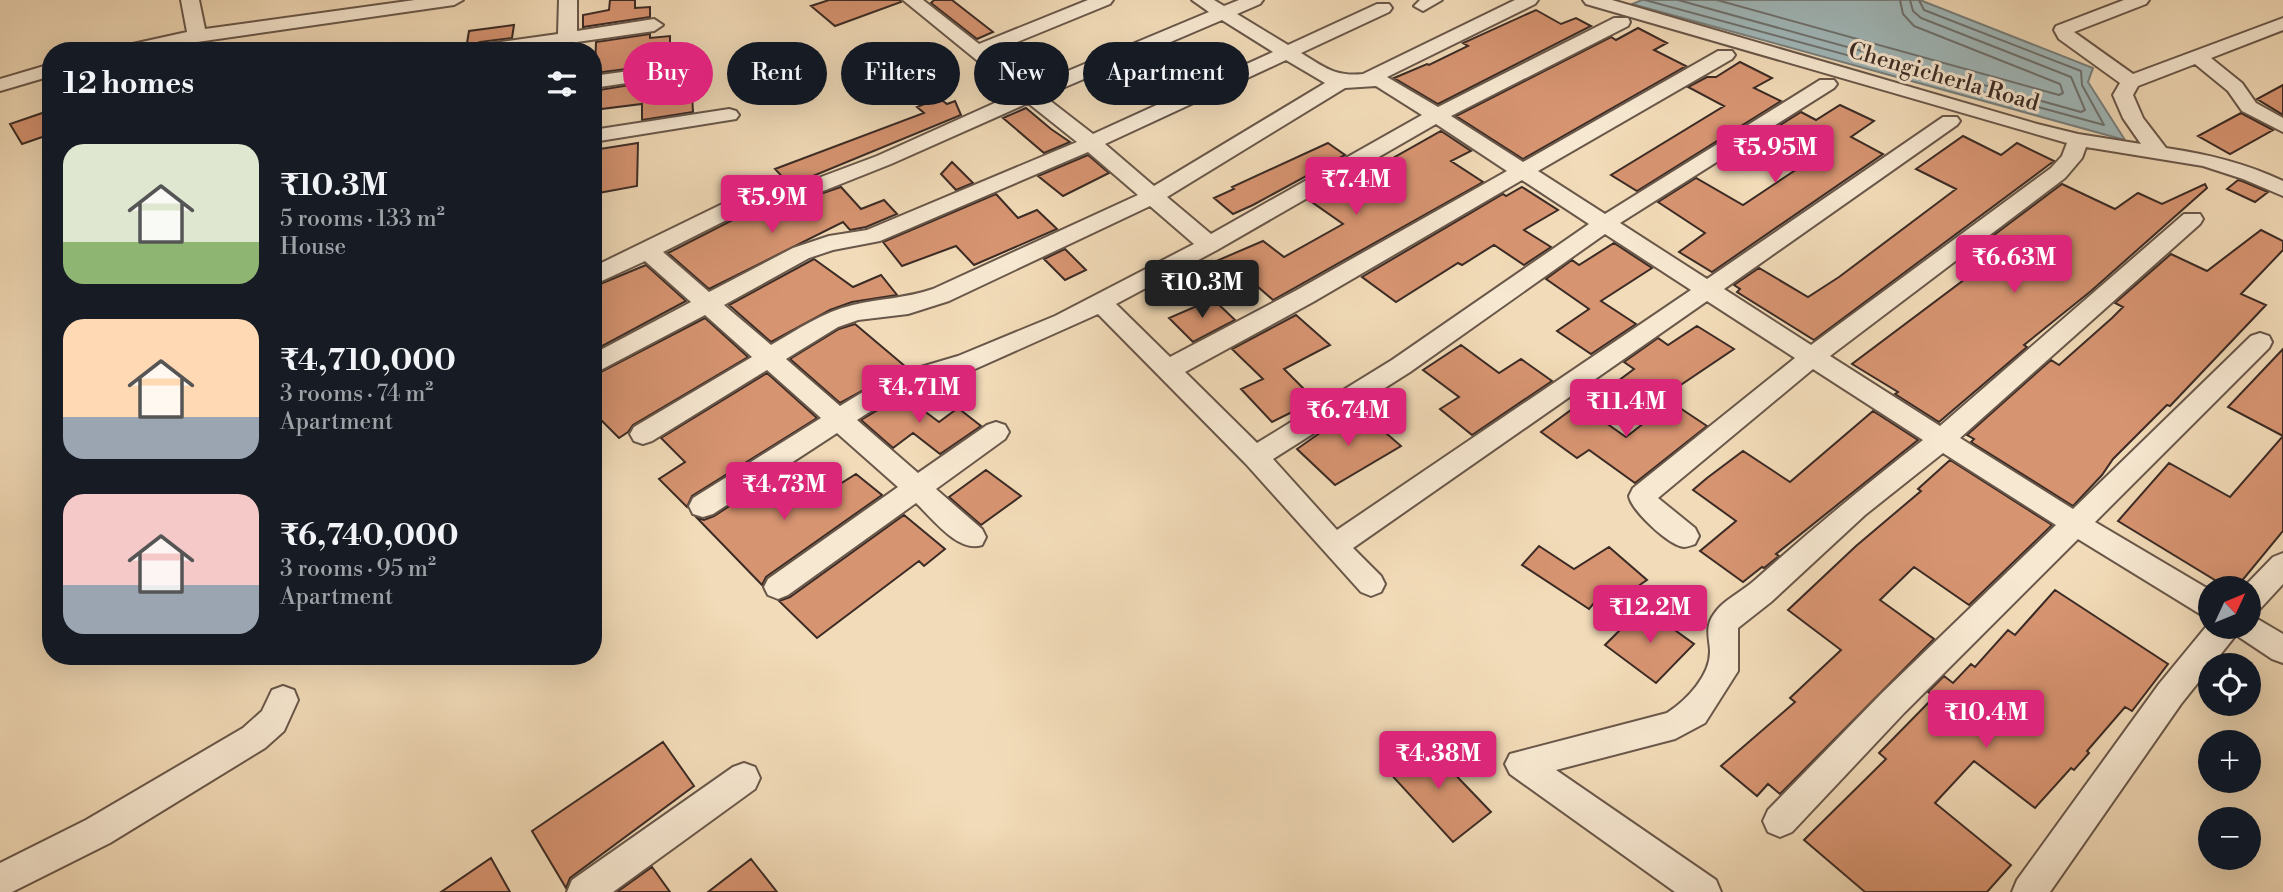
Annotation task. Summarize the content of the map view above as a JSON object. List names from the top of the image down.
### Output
{
  "streets": {
    "street": ["Chengicherla Road"]
  },
  "north": "top right",
  "page": {
    "chip": [
      "Buy",
      "Rent",
      "Filters",
      "New",
      "Apartment"
    ],
    "heading": "12 homes",
    "price": [
      "₹5.95M",
      "₹7.4M",
      "₹5.9M",
      "₹6.63M",
      "₹10.3M",
      "₹4.71M",
      "₹11.4M",
      "₹6.74M",
      "₹4.73M",
      "₹12.2M",
      "₹10.4M",
      "₹4.38M"
    ],
    "list": [
      {
        "name": "₹10.3M",
        "note": "5 rooms · 133 m² · House"
      },
      {
        "name": "₹4,710,000",
        "note": "3 rooms · 74 m² · Apartment"
      },
      {
        "name": "₹6,740,000",
        "note": "3 rooms · 95 m² · Apartment"
      }
    ],
    "map_buttons": ["+", "−"]
  }
}
